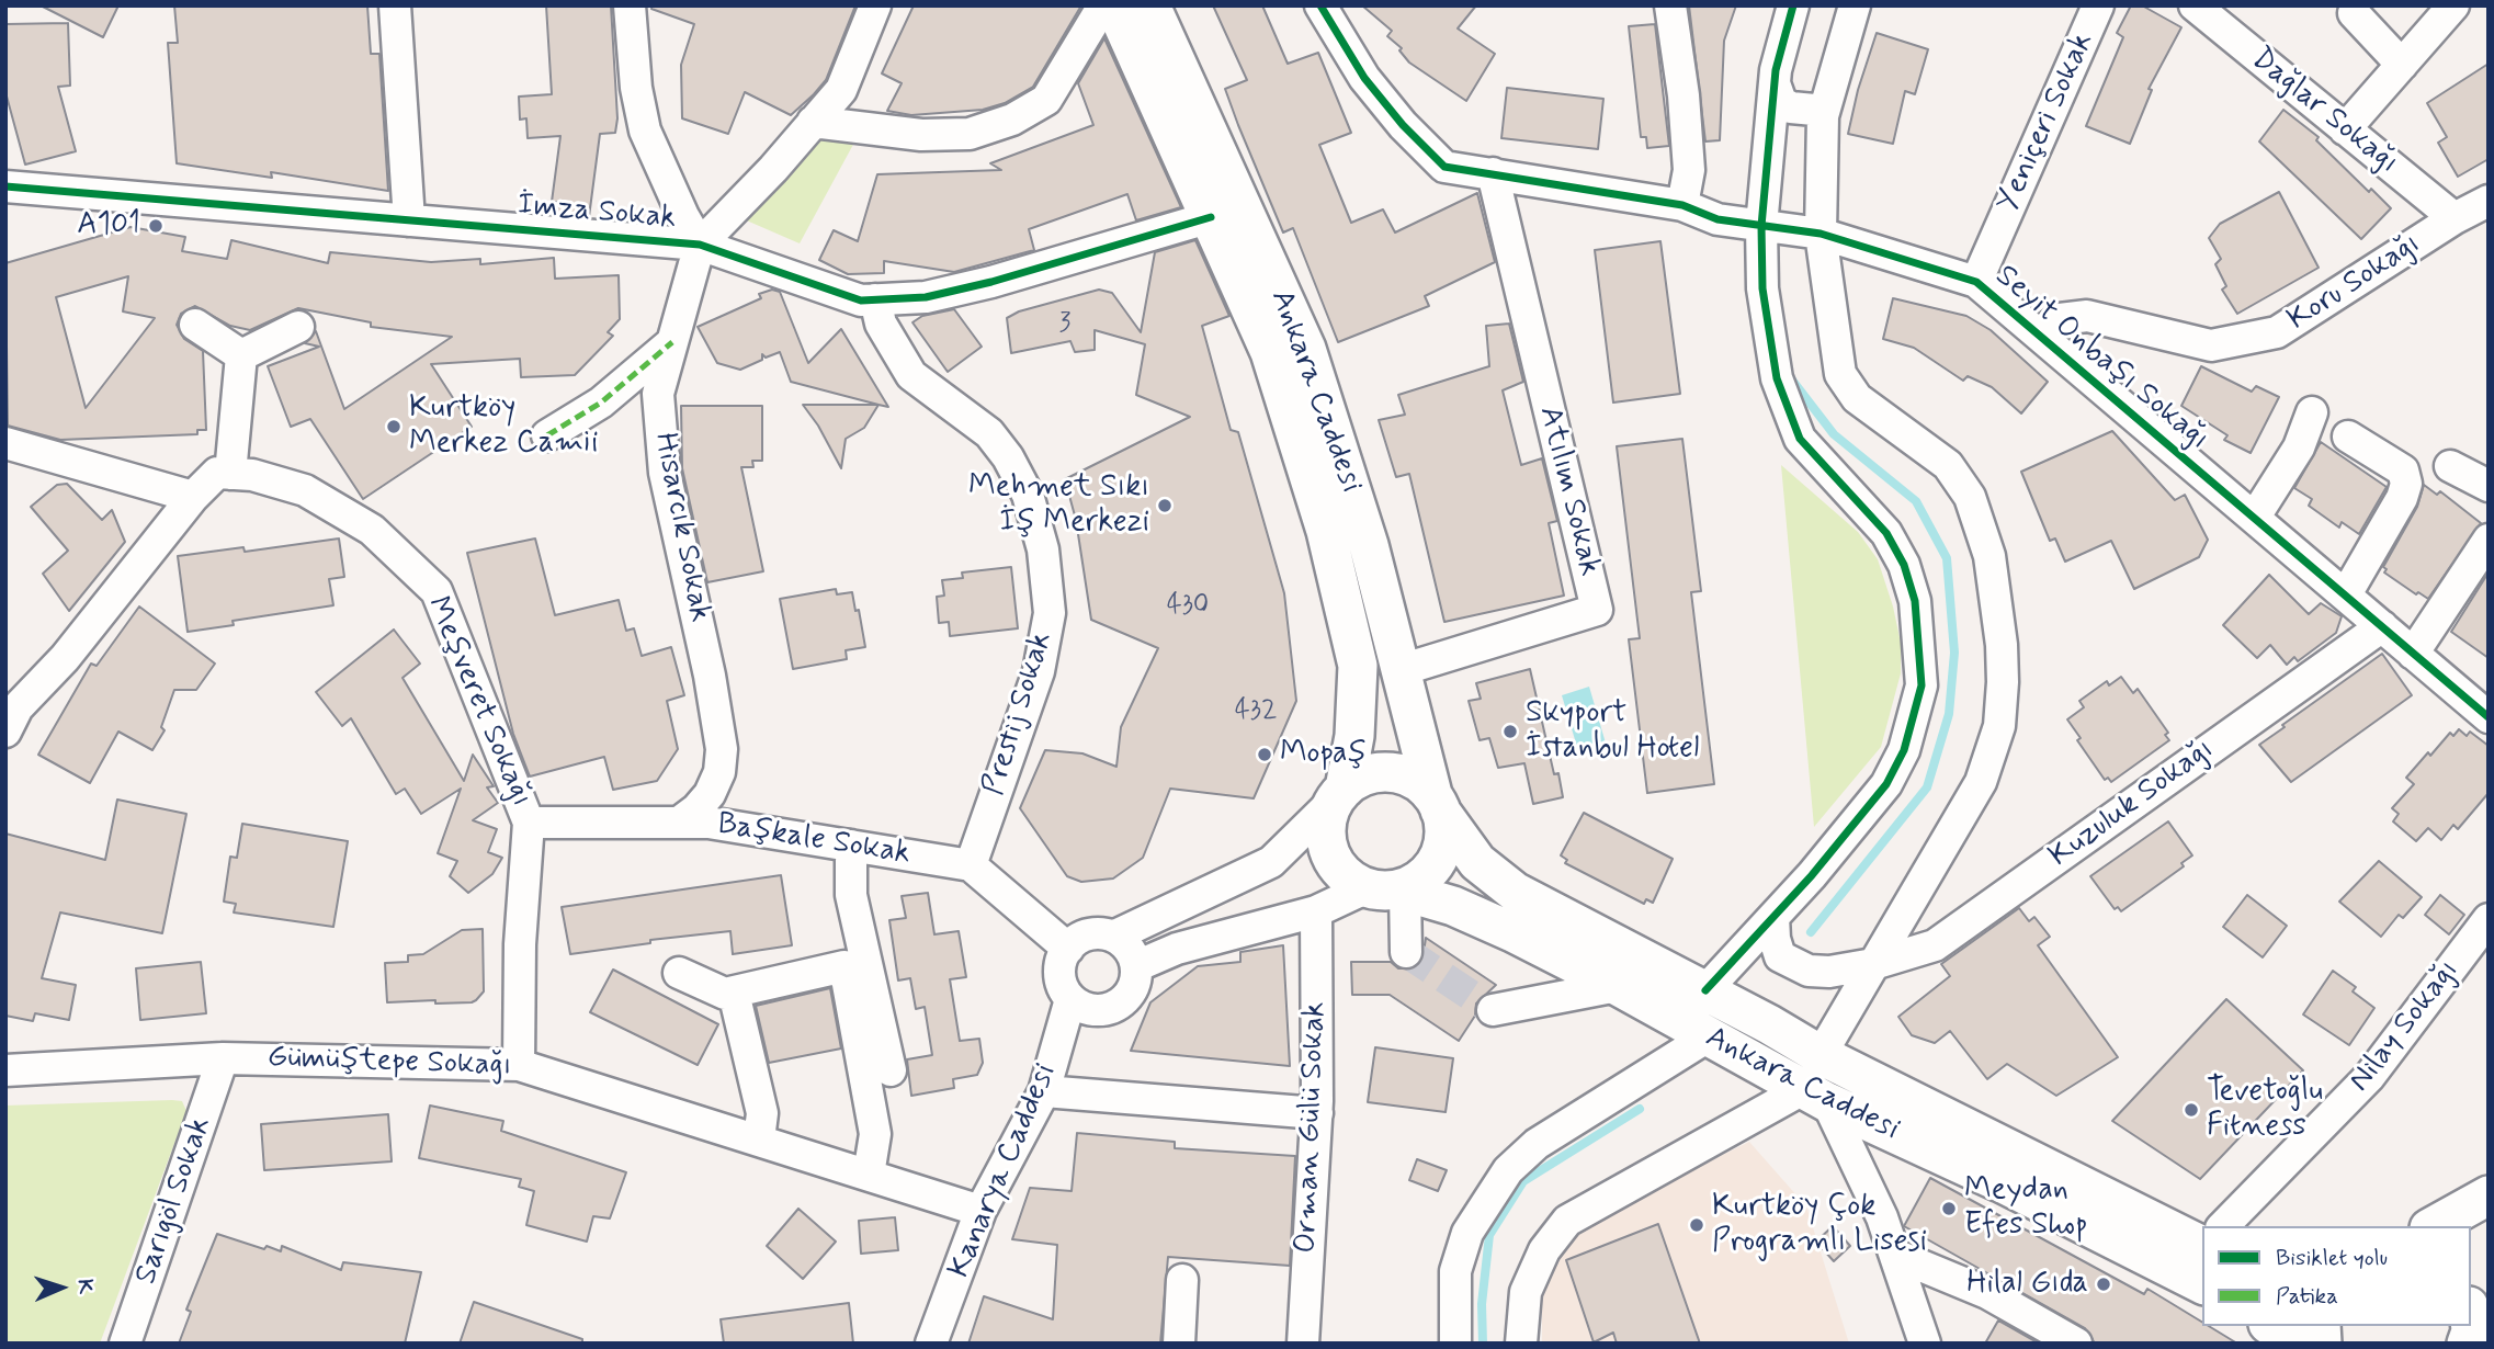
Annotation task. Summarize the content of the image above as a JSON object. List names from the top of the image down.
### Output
{
  "streets": {
    "main road": ["Ankara Caddesi"],
    "street": [
      "Dağlar Sokağı",
      "Yeniçeri Sokak",
      "İmza Sokak",
      "Koru Sokağı",
      "Seyit Onbaşı Sokağı",
      "Atılım Sokak",
      "Hisarcık Sokak",
      "Meşveret Sokağı",
      "Prestij Sokak",
      "Kuzuluk Sokağı",
      "Başkale Sokak",
      "Nilay Sokağı",
      "Gümüştepe Sokağı",
      "Orman Gülü Sokak",
      "Kanarya Caddesi",
      "Sarıgöl Sokak"
    ]
  },
  "crossings": [
    ["Dağlar Sokağı", "Koru Sokağı"],
    ["Yeniçeri Sokak", "Seyit Onbaşı Sokağı"],
    ["İmza Sokak", "Ankara Caddesi"],
    ["İmza Sokak", "Hisarcık Sokak"],
    ["İmza Sokak", "Prestij Sokak"],
    ["Koru Sokağı", "Seyit Onbaşı Sokağı"],
    ["Seyit Onbaşı Sokağı", "Atılım Sokak"],
    ["Seyit Onbaşı Sokağı", "Kuzuluk Sokağı"],
    ["Ankara Caddesi", "Atılım Sokak"],
    ["Hisarcık Sokak", "Başkale Sokak"],
    ["Meşveret Sokağı", "Başkale Sokak"],
    ["Meşveret Sokağı", "Gümüştepe Sokağı"],
    ["Prestij Sokak", "Başkale Sokak"],
    ["Gümüştepe Sokağı", "Kanarya Caddesi"],
    ["Gümüştepe Sokağı", "Sarıgöl Sokak"]
  ],
  "places": [
    "A101",
    "Kurtköy Merkez Camii",
    "Mehmet Sıkı İş Merkezi",
    "Skyport İstanbul Hotel",
    "Mopaş",
    "Tevetoğlu Fitness",
    "Meydan Efes Shop",
    "Kurtköy Çok Programlı Lisesi",
    "Hilal Gıda"
  ],
  "house_numbers": ["3", "430", "432"],
  "legend": ["Bisiklet yolu", "Patika"],
  "north": "right"
}
